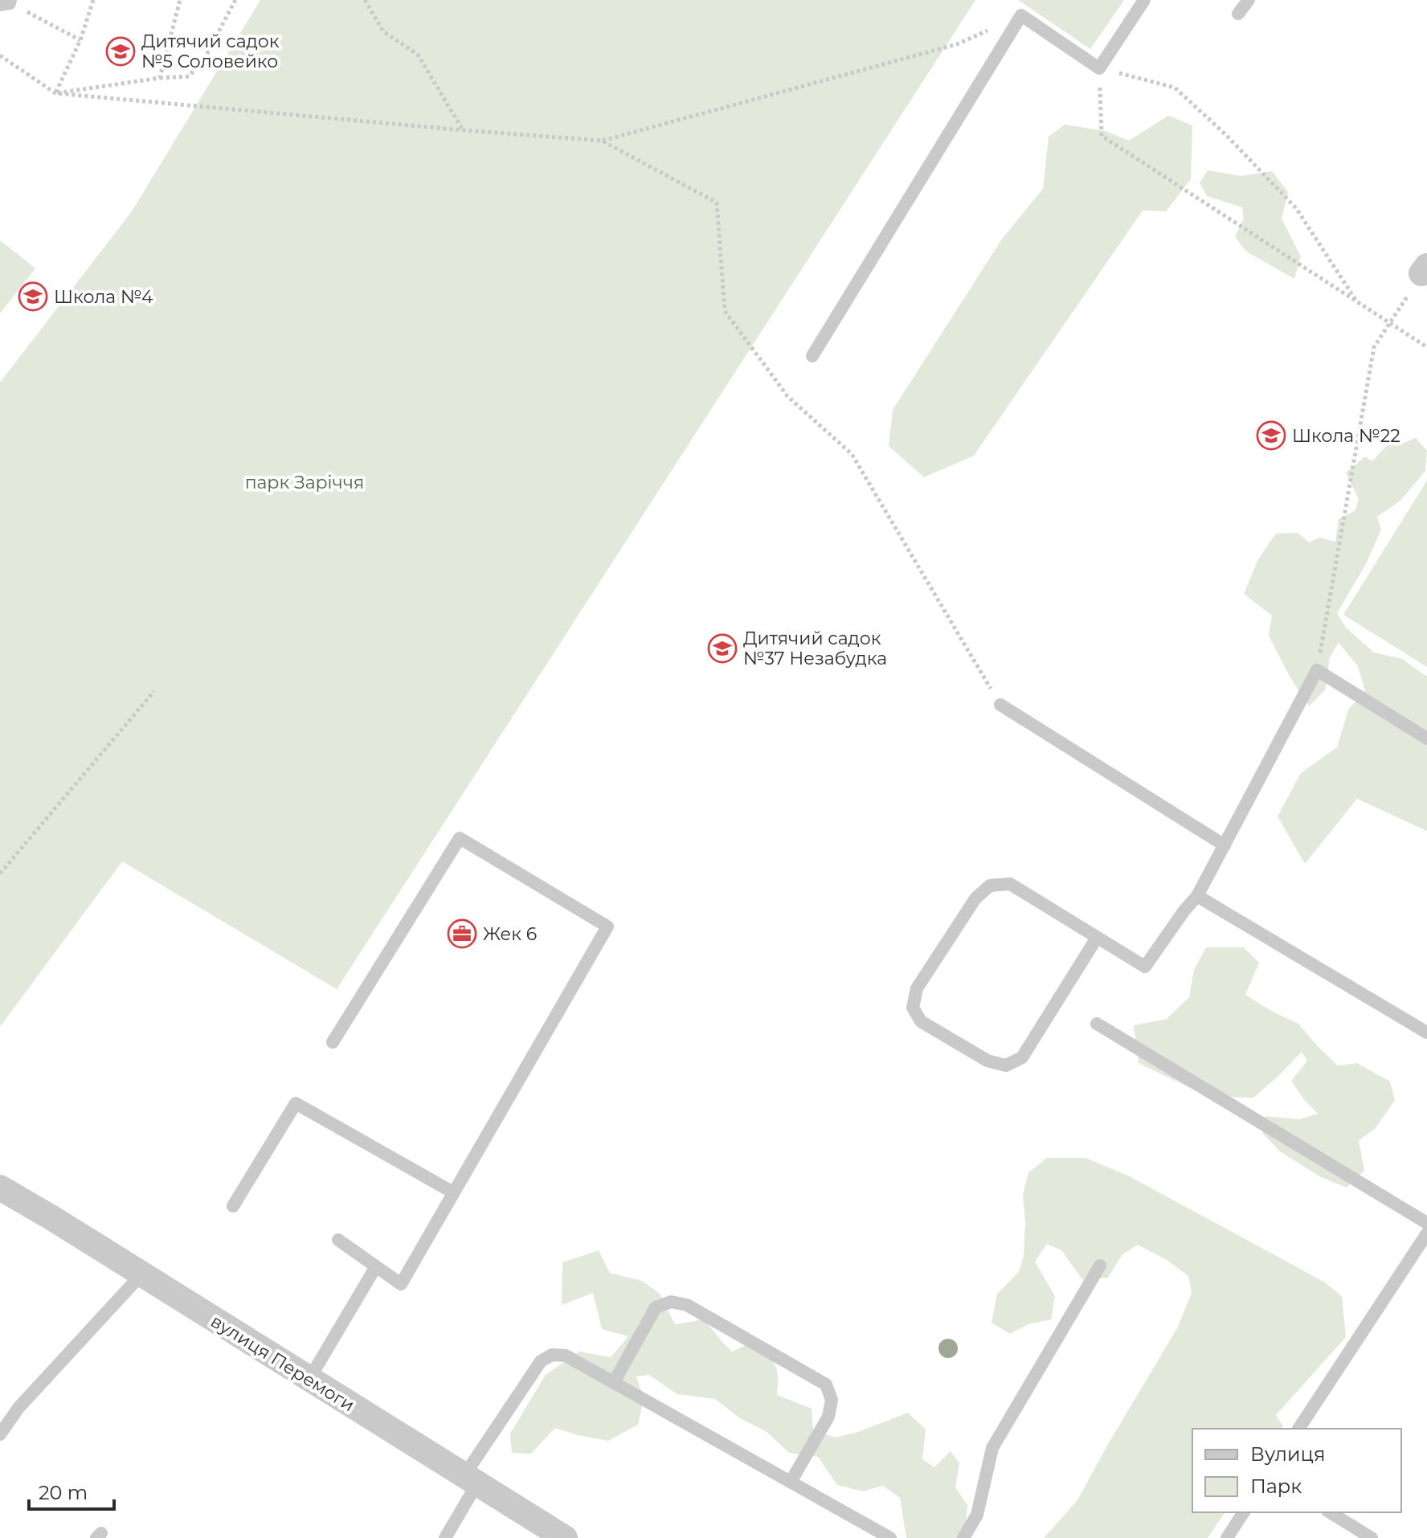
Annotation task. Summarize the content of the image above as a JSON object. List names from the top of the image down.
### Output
{
  "streets": {
    "street": ["вулиця Перемоги"]
  },
  "parks": ["парк Заріччя"],
  "places": {
    "school or university": [
      "Дитячий садок №5 Соловейко",
      "Школа №4",
      "Школа №22",
      "Дитячий садок №37 Незабудка"
    ],
    "office": ["Жек 6"]
  },
  "legend": ["Вулиця", "Парк"],
  "scale_bar": "20 m"
}
